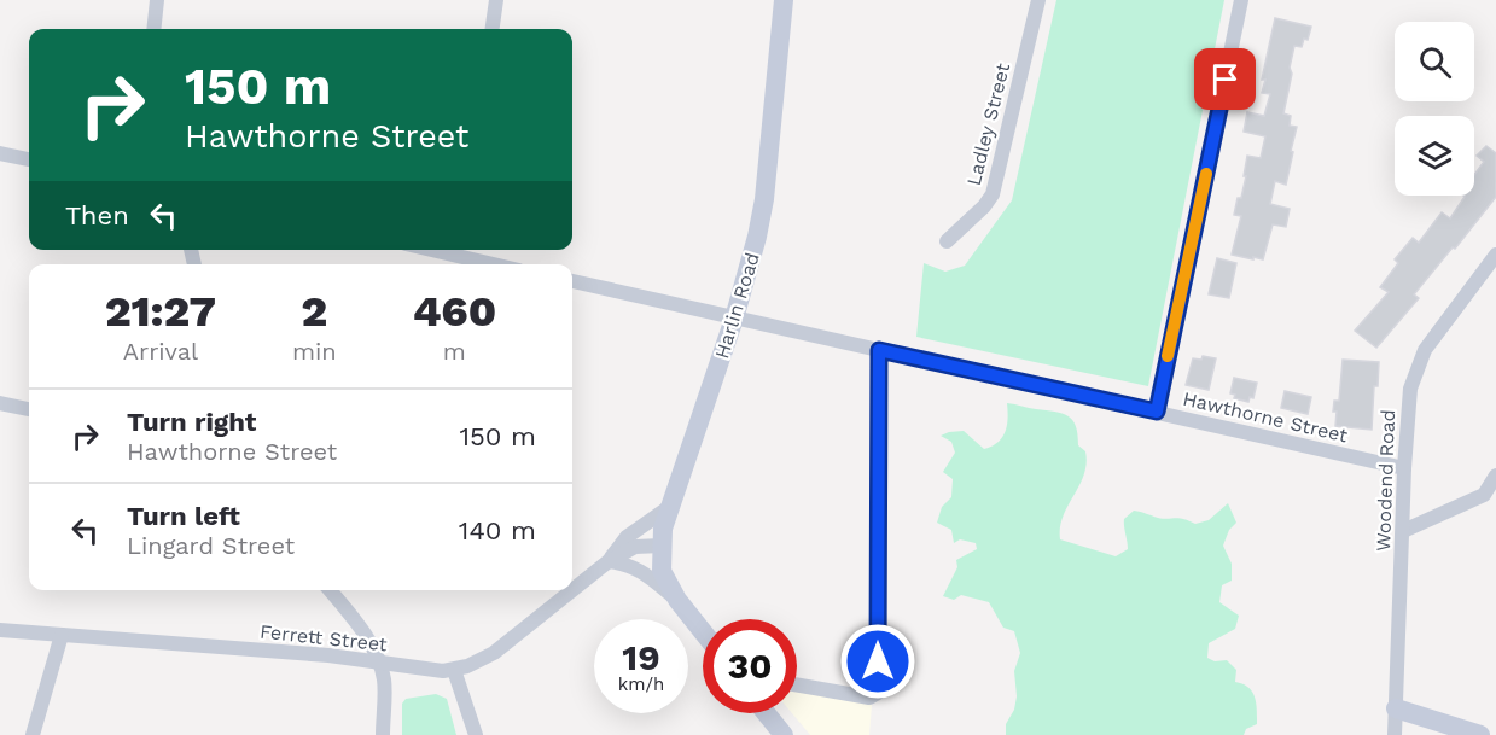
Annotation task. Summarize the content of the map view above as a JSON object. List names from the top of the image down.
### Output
{
  "streets": {
    "main road": ["Harlin Road"],
    "street": [
      "Ladley Street",
      "Hawthorne Street",
      "Woodend Road",
      "Ferrett Street"
    ]
  },
  "crossings": [
    ["Harlin Road", "Hawthorne Street"],
    ["Harlin Road", "Ferrett Street"],
    ["Hawthorne Street", "Woodend Road"]
  ],
  "page": {
    "turn": ["150 m", "Hawthorne Street"],
    "then": "Then",
    "eta": [
      "21:27",
      "Arrival",
      "2",
      "min",
      "460",
      "m"
    ],
    "list": [
      {
        "name": "Turn right",
        "note": "Hawthorne Street",
        "value": "150 m"
      },
      {
        "name": "Turn left",
        "note": "Lingard Street",
        "value": "140 m"
      }
    ],
    "speed": "19 km/h",
    "limit": "30"
  }
}
